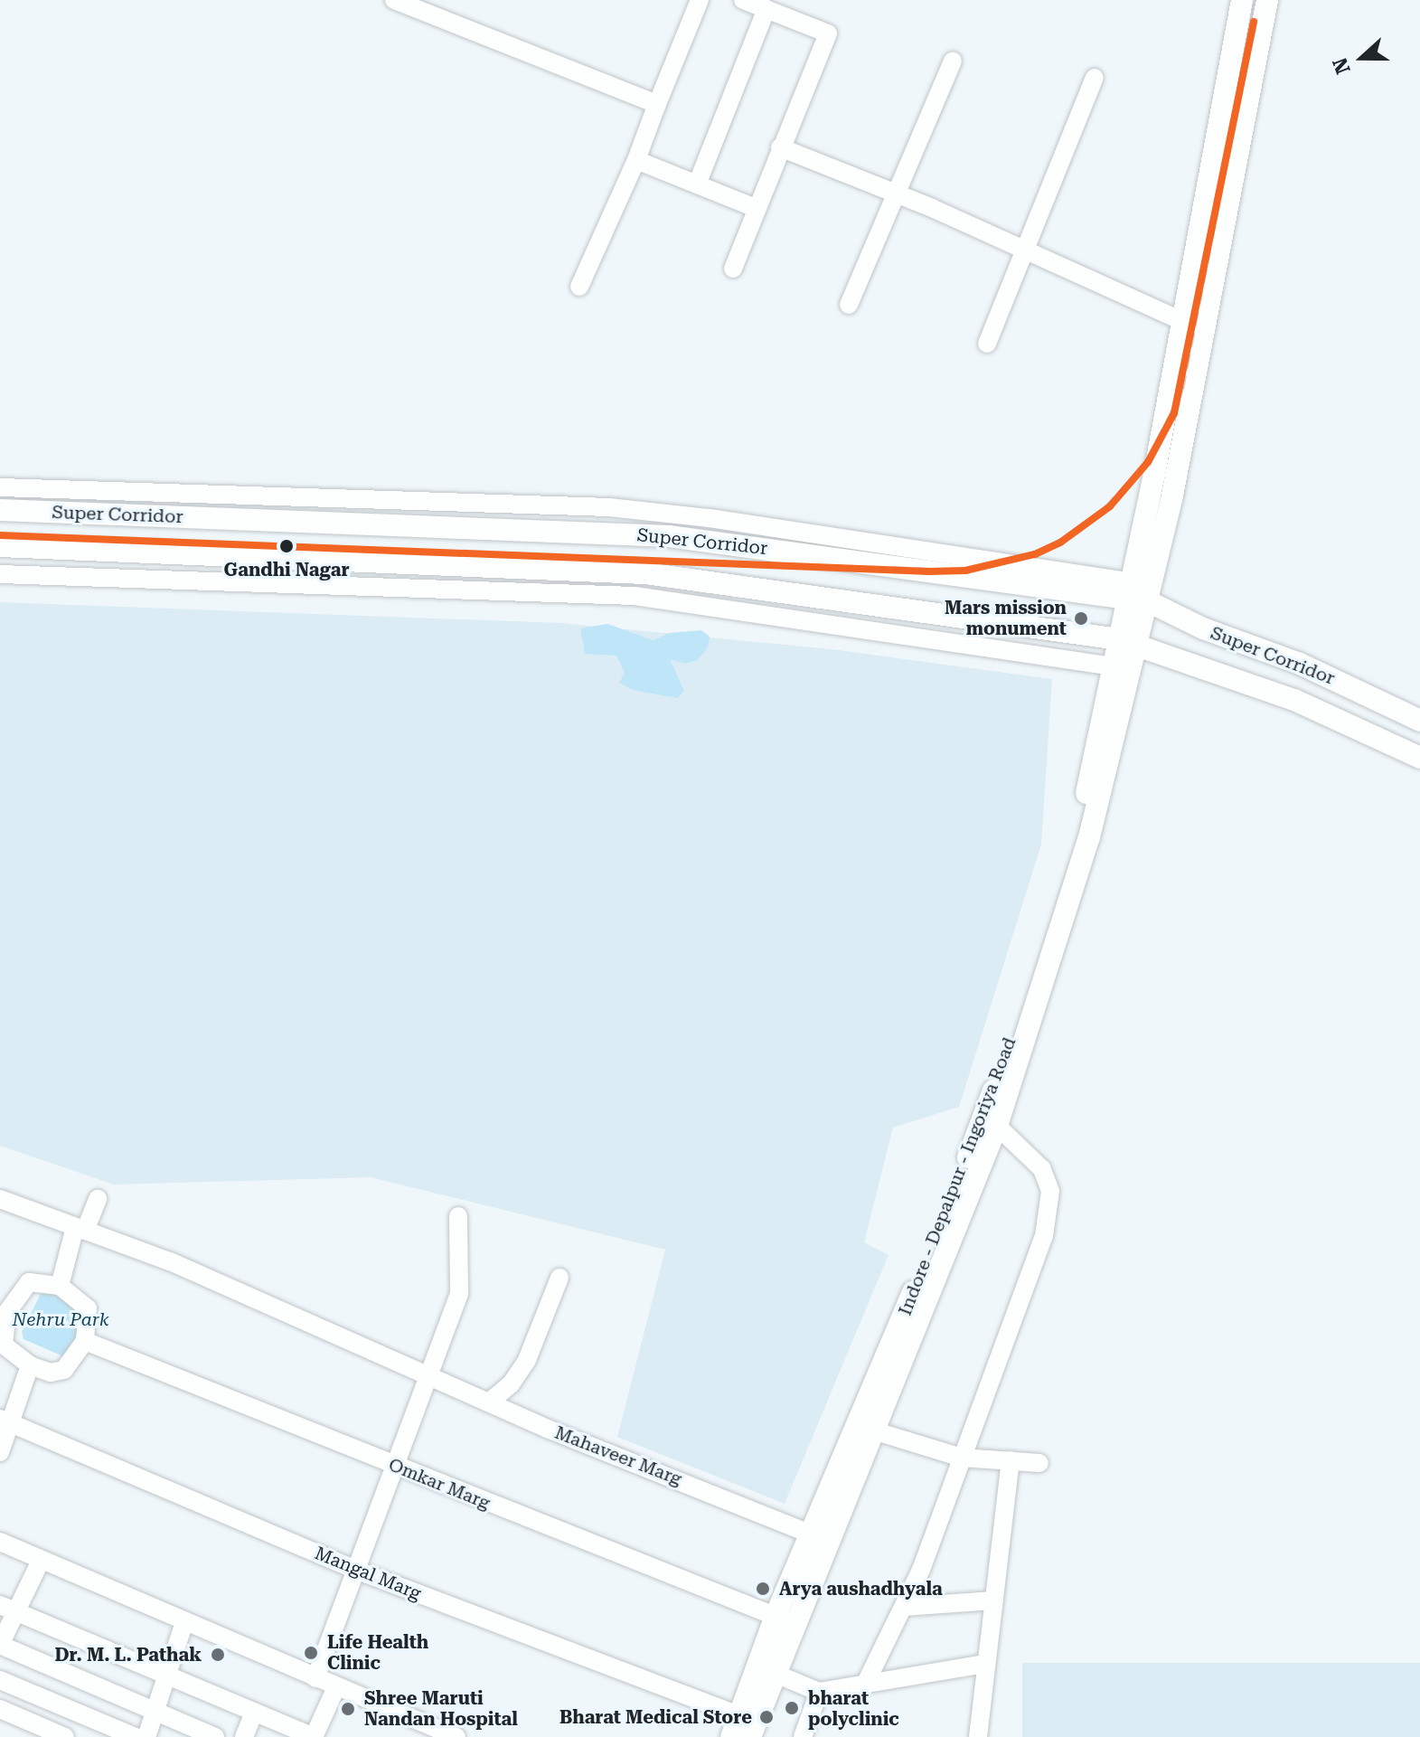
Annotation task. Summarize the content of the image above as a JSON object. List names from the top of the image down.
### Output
{
  "streets": {
    "main road": ["Super Corridor", "Indore - Depalpur - Ingoriya Road"],
    "street": ["Mahaveer Marg", "Omkar Marg", "Mangal Marg"]
  },
  "crossings": [
    ["Super Corridor", "Indore - Depalpur - Ingoriya Road"],
    ["Indore - Depalpur - Ingoriya Road", "Mahaveer Marg"],
    ["Indore - Depalpur - Ingoriya Road", "Omkar Marg"],
    ["Indore - Depalpur - Ingoriya Road", "Mangal Marg"]
  ],
  "parks": ["Nehru Park"],
  "places": [
    "Gandhi Nagar",
    "Mars mission monument",
    "Arya aushadhyala",
    "Life Health Clinic",
    "Dr. M. L. Pathak",
    "bharat polyclinic",
    "Shree Maruti Nandan Hospital",
    "Bharat Medical Store"
  ],
  "north": "left"
}
